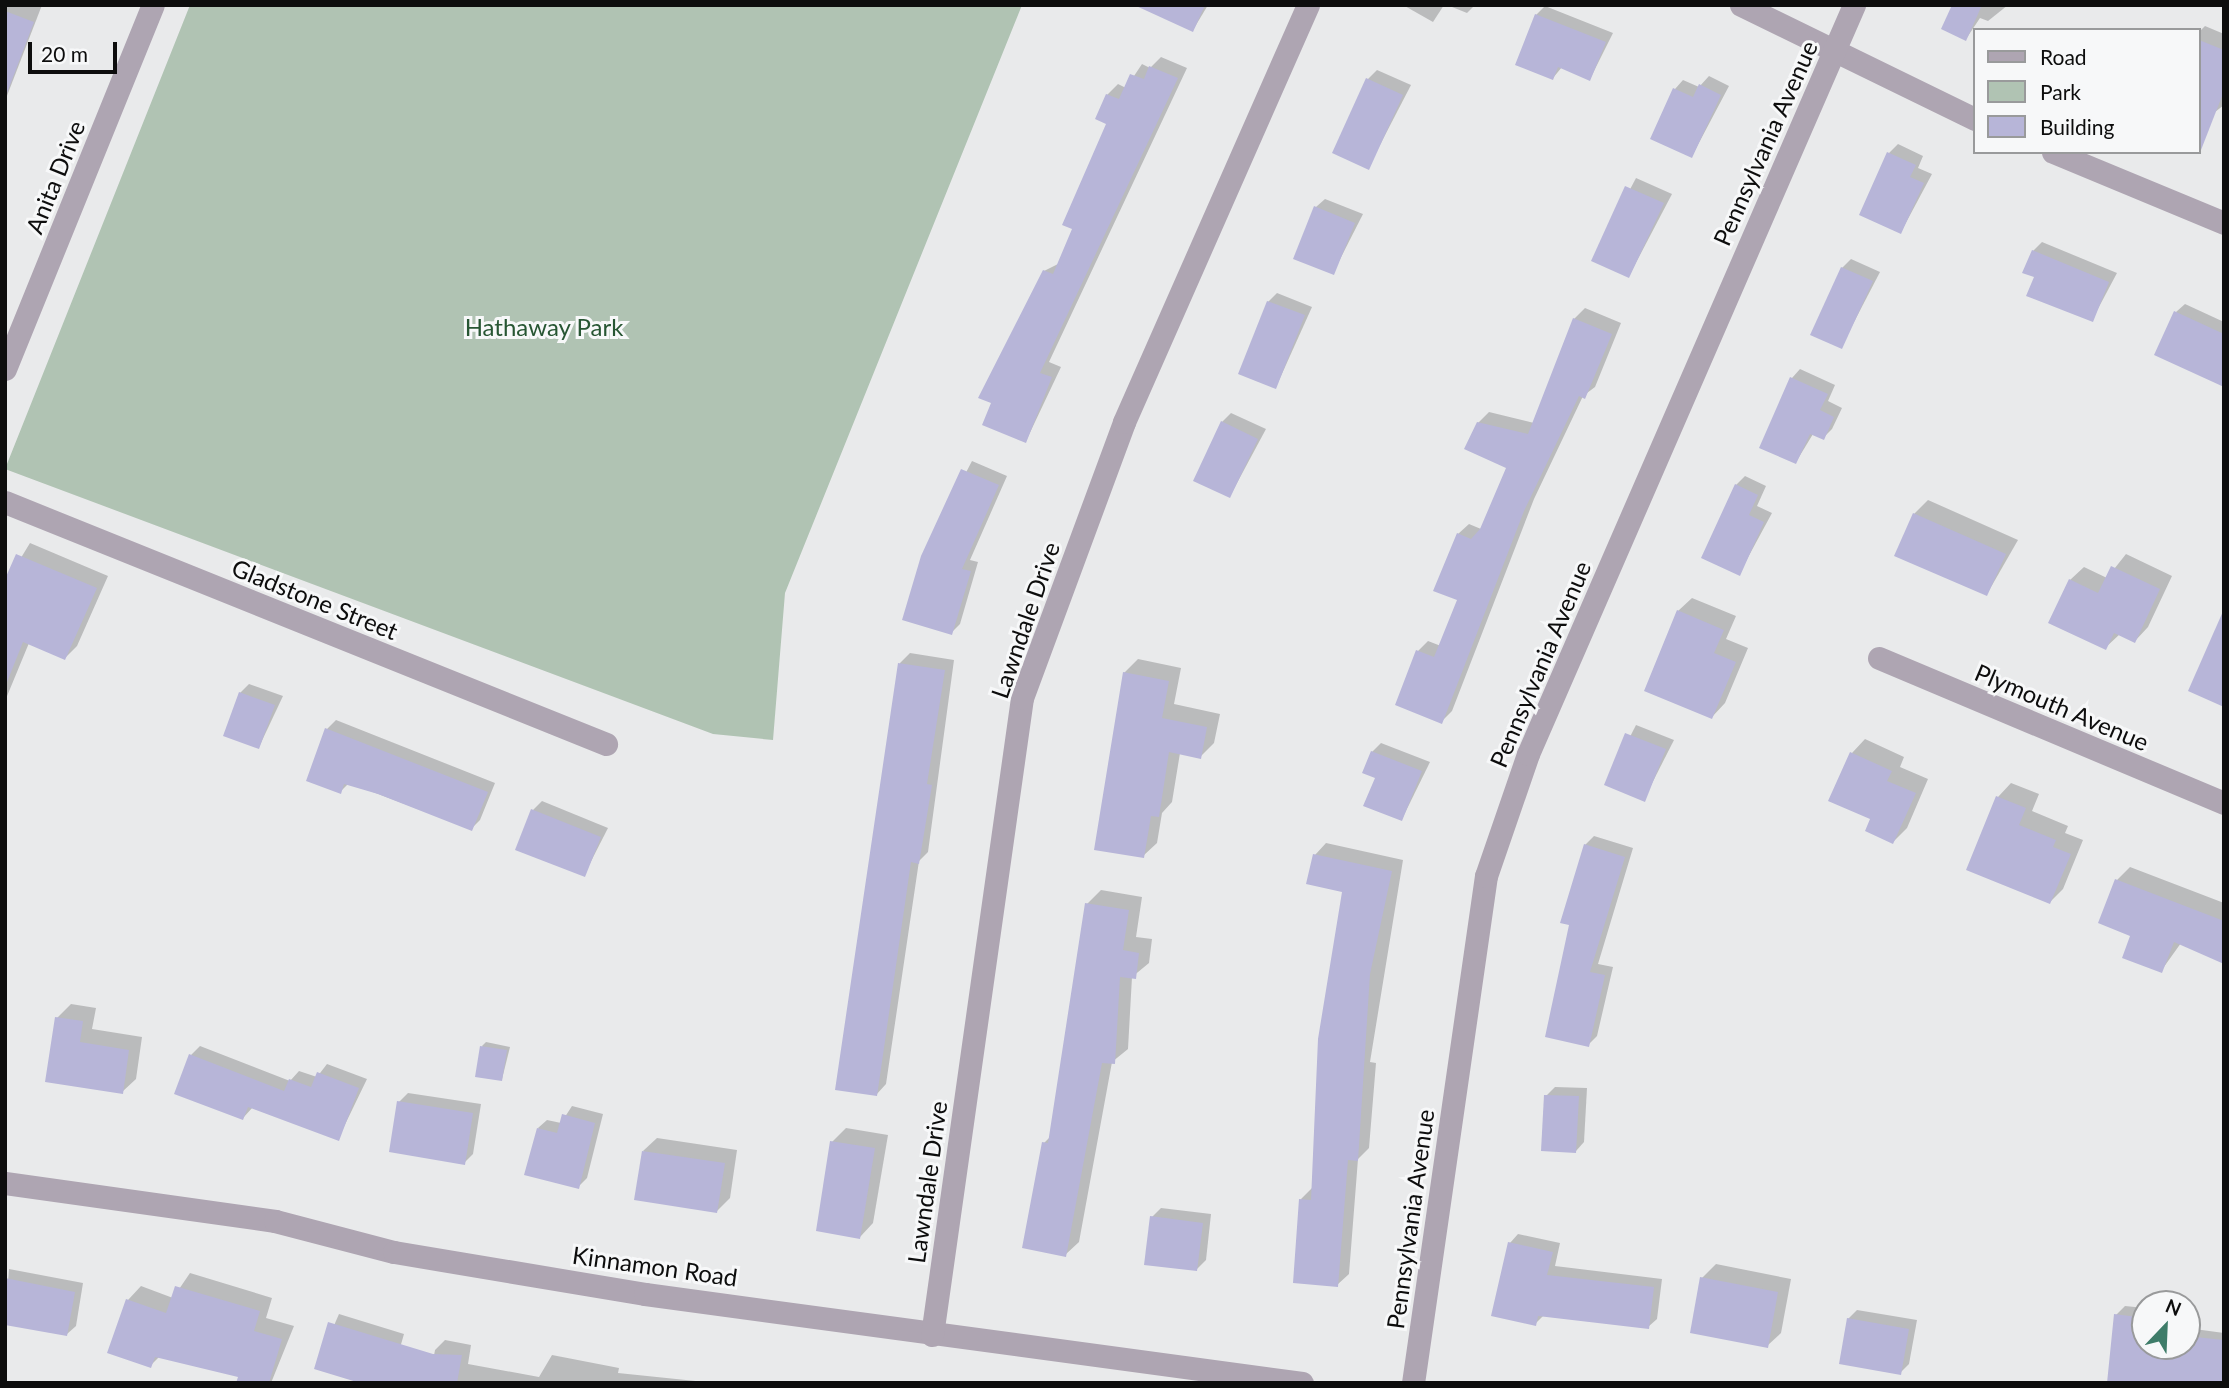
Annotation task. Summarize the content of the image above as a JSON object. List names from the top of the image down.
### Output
{
  "streets": {
    "street": [
      "Pennsylvania Avenue",
      "Anita Drive",
      "Gladstone Street",
      "Lawndale Drive",
      "Plymouth Avenue",
      "Kinnamon Road"
    ]
  },
  "crossings": [
    ["Lawndale Drive", "Kinnamon Road"]
  ],
  "parks": ["Hathaway Park"],
  "legend": ["Road", "Park", "Building"],
  "scale_bar": "20 m",
  "north": "top right"
}
